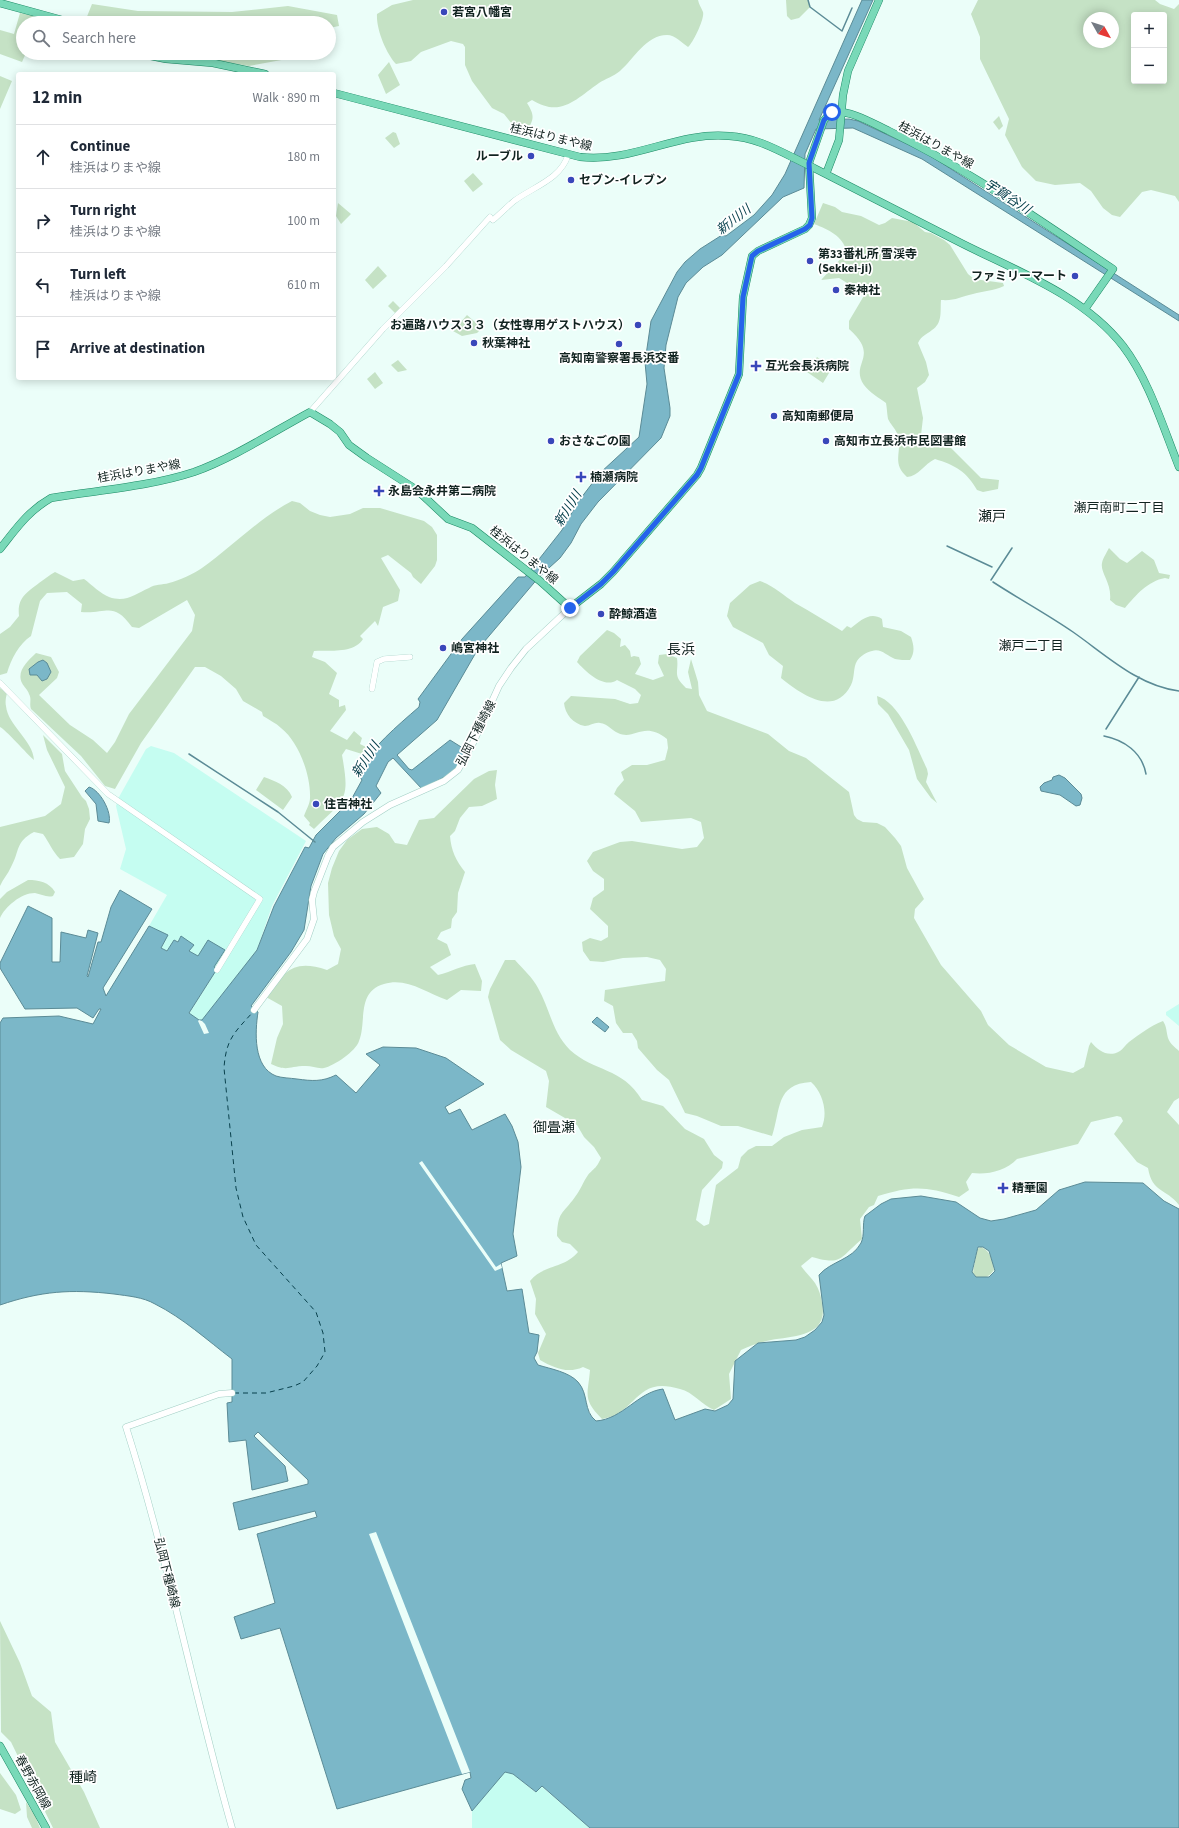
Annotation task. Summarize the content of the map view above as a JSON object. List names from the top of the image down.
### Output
{
  "streets": {
    "main road": ["桂浜はりまや線", "弘岡下種崎線", "春野赤岡線"]
  },
  "crossings": [
    ["桂浜はりまや線", "弘岡下種崎線"]
  ],
  "districts": [
    "瀬戸南町二丁目",
    "瀬戸",
    "瀬戸二丁目",
    "長浜",
    "御畳瀬",
    "種崎"
  ],
  "water": ["宇賀谷川", "新川川"],
  "places": {
    "other": [
      "若宮八幡宮",
      "ルーブル",
      "セブン-イレブン",
      "第33番札所 雪渓寺 (Sekkei-ji)",
      "ファミリーマート",
      "秦神社",
      "お遍路ハウス３３（女性専用ゲストハウス）",
      "秋葉神社",
      "高知南警察署長浜交番",
      "高知南郵便局",
      "おさなごの園",
      "高知市立長浜市民図書館",
      "酔鯨酒造",
      "嶋宮神社",
      "住吉神社"
    ],
    "health": [
      "互光会長浜病院",
      "楠瀬病院",
      "永島会永井第二病院",
      "精華園"
    ]
  },
  "north": "bottom right",
  "page": {
    "map_buttons": ["+", "−"],
    "search": "Search here",
    "heading": ["12 min", "Walk · 890 m"],
    "list": [
      ["Continue", "桂浜はりまや線", "180 m"],
      ["Turn right", "桂浜はりまや線", "100 m"],
      ["Turn left", "桂浜はりまや線", "610 m"],
      "Arrive at destination"
    ]
  }
}
